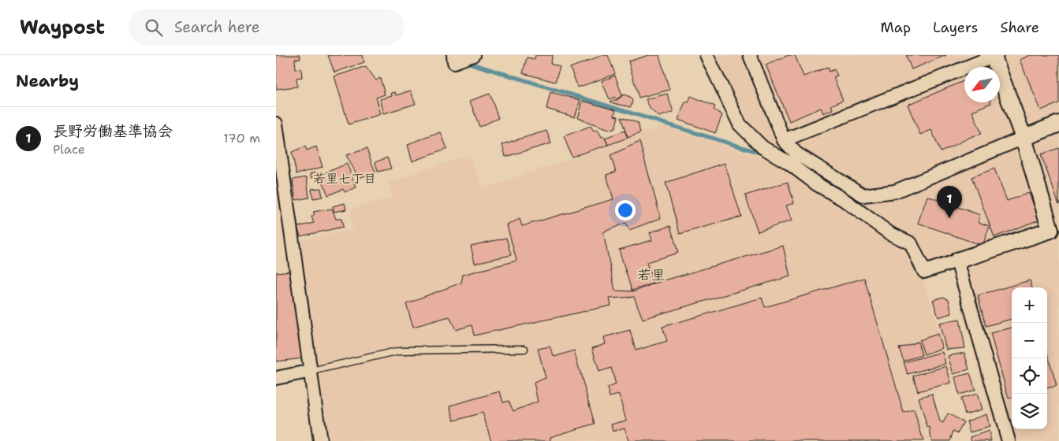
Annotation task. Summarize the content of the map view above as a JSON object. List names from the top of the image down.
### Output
{
  "districts": ["若里七丁目", "若里"],
  "north": "bottom left",
  "page": {
    "header": "Waypost",
    "search": "Search here",
    "nav": ["Map", "Layers", "Share"],
    "heading": "Nearby",
    "list": [
      {
        "mark": "1",
        "name": "長野労働基準協会",
        "note": "Place",
        "value": "170 m"
      }
    ],
    "pins": "1",
    "map_buttons": ["+", "−"]
  }
}
